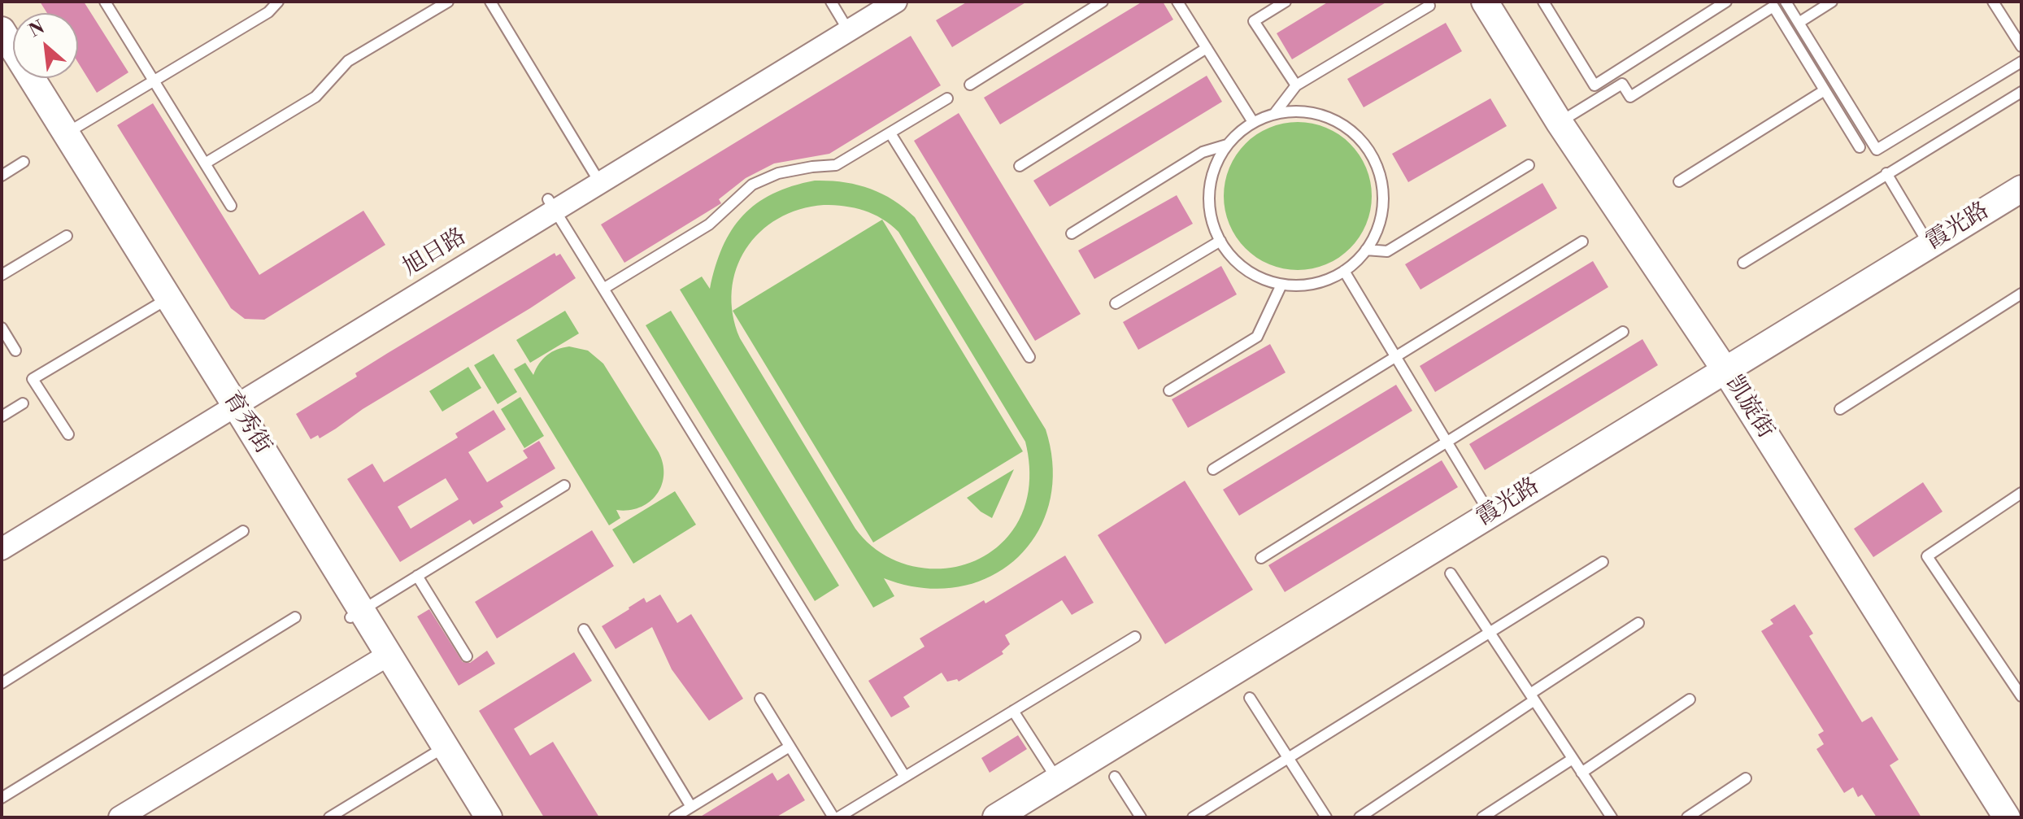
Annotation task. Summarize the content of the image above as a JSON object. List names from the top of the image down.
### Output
{
  "streets": {
    "street": [
      "霞光路",
      "旭日路",
      "凯旋街",
      "育秀街"
    ]
  },
  "crossings": [
    ["霞光路", "凯旋街"],
    ["旭日路", "育秀街"]
  ],
  "north": "top left"
}
